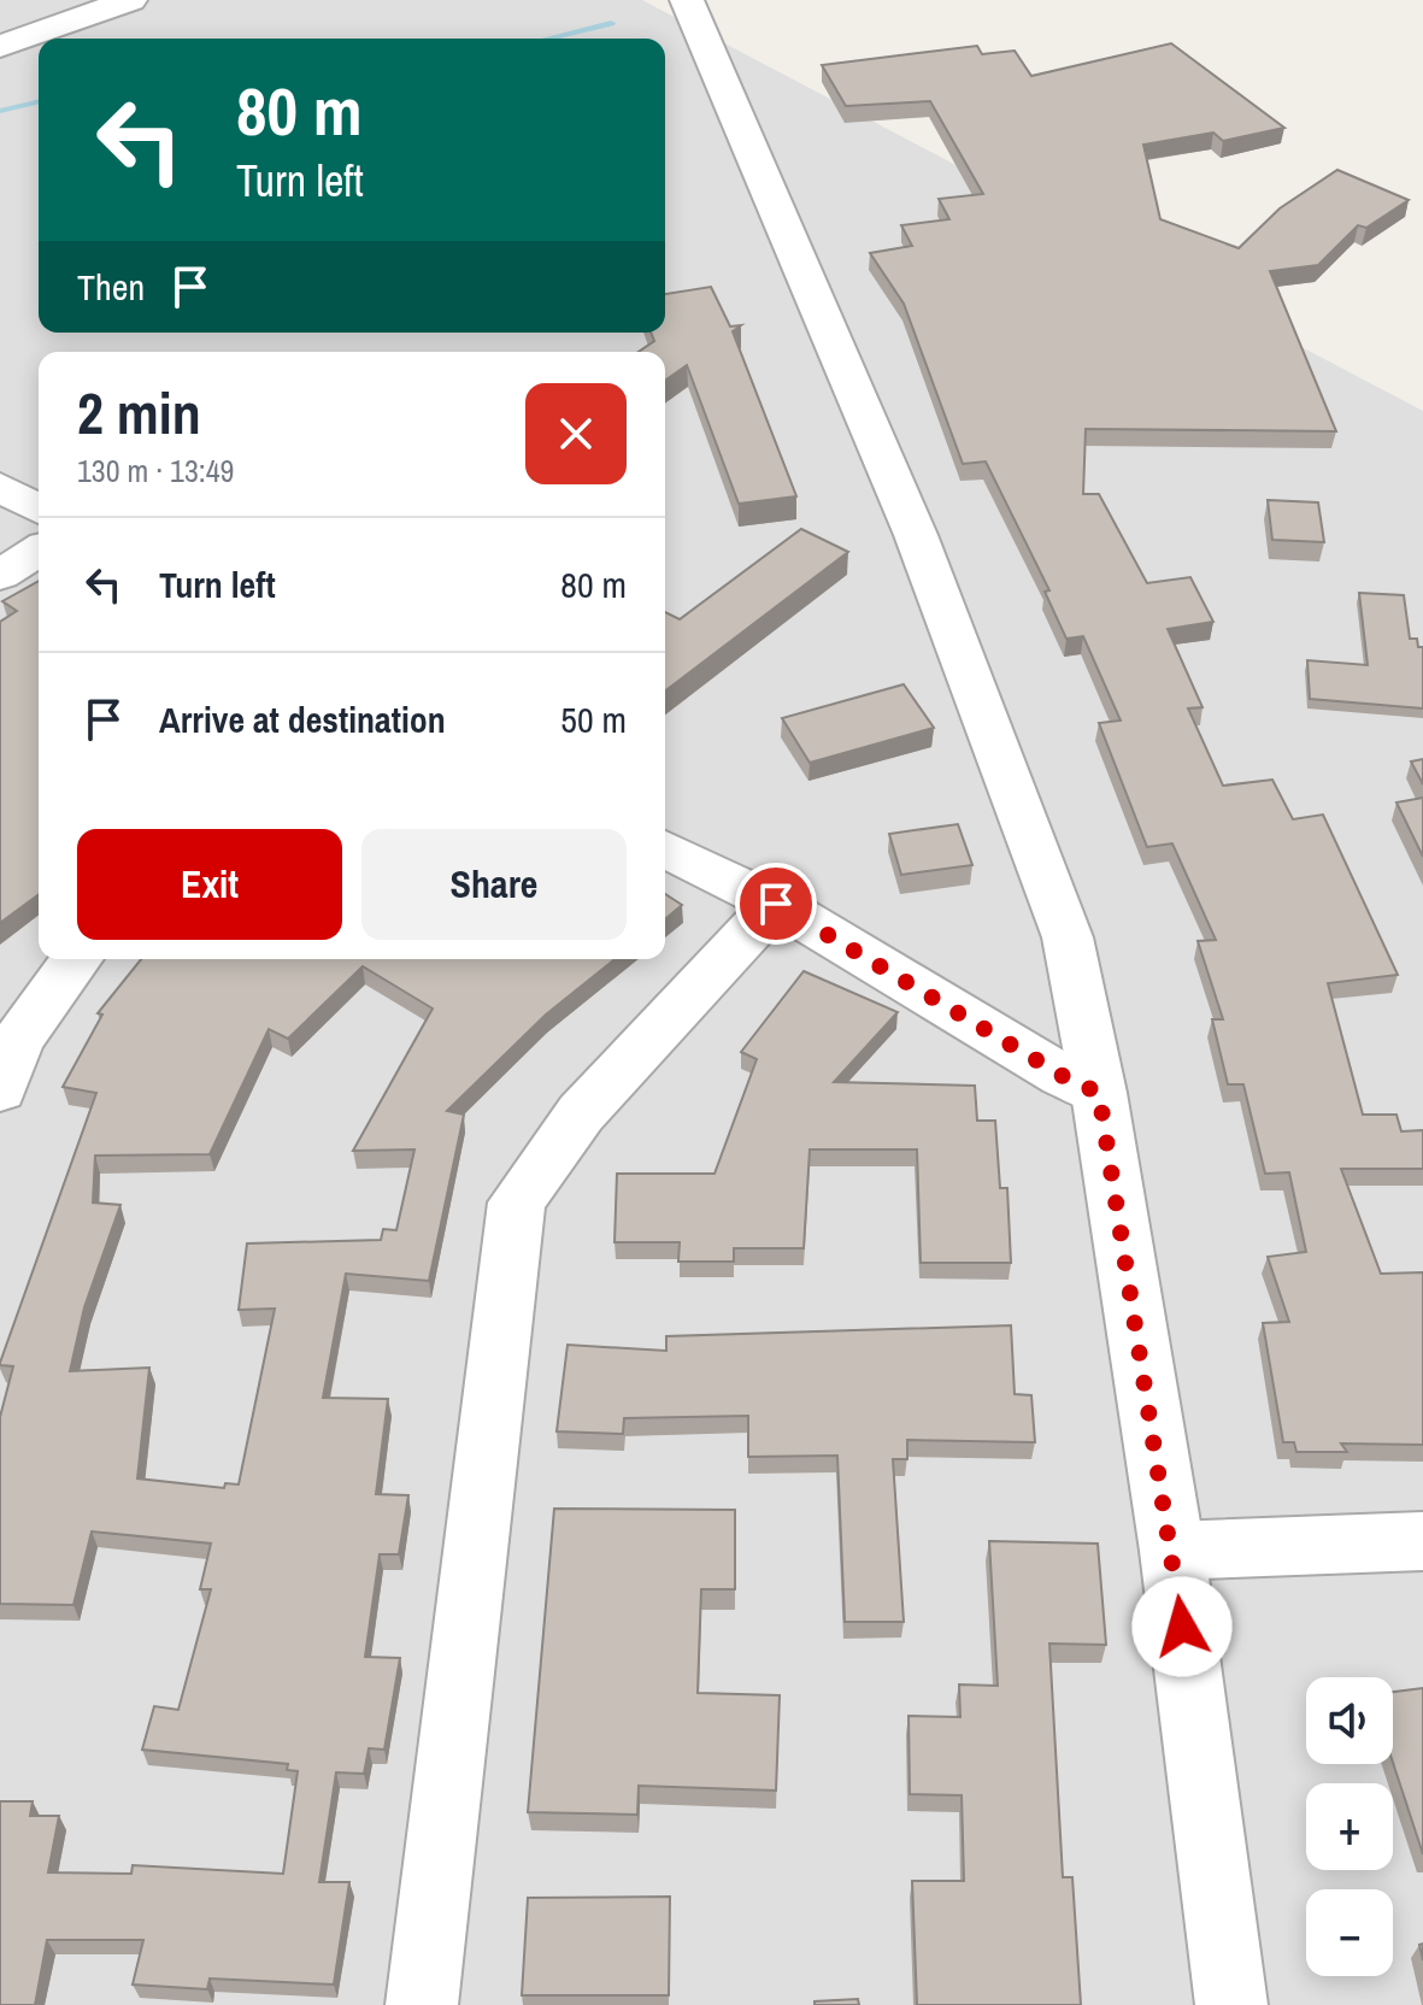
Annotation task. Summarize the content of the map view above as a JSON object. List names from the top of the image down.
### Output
{
  "page": {
    "turn": ["80 m", "Turn left"],
    "then": "Then",
    "heading": ["2 min", "130 m · 13:49"],
    "list": [
      {
        "name": "Turn left",
        "value": "80 m"
      },
      {
        "name": "Arrive at destination",
        "value": "50 m"
      }
    ],
    "buttons": ["Exit", "Share"],
    "map_buttons": ["+", "−"]
  }
}
